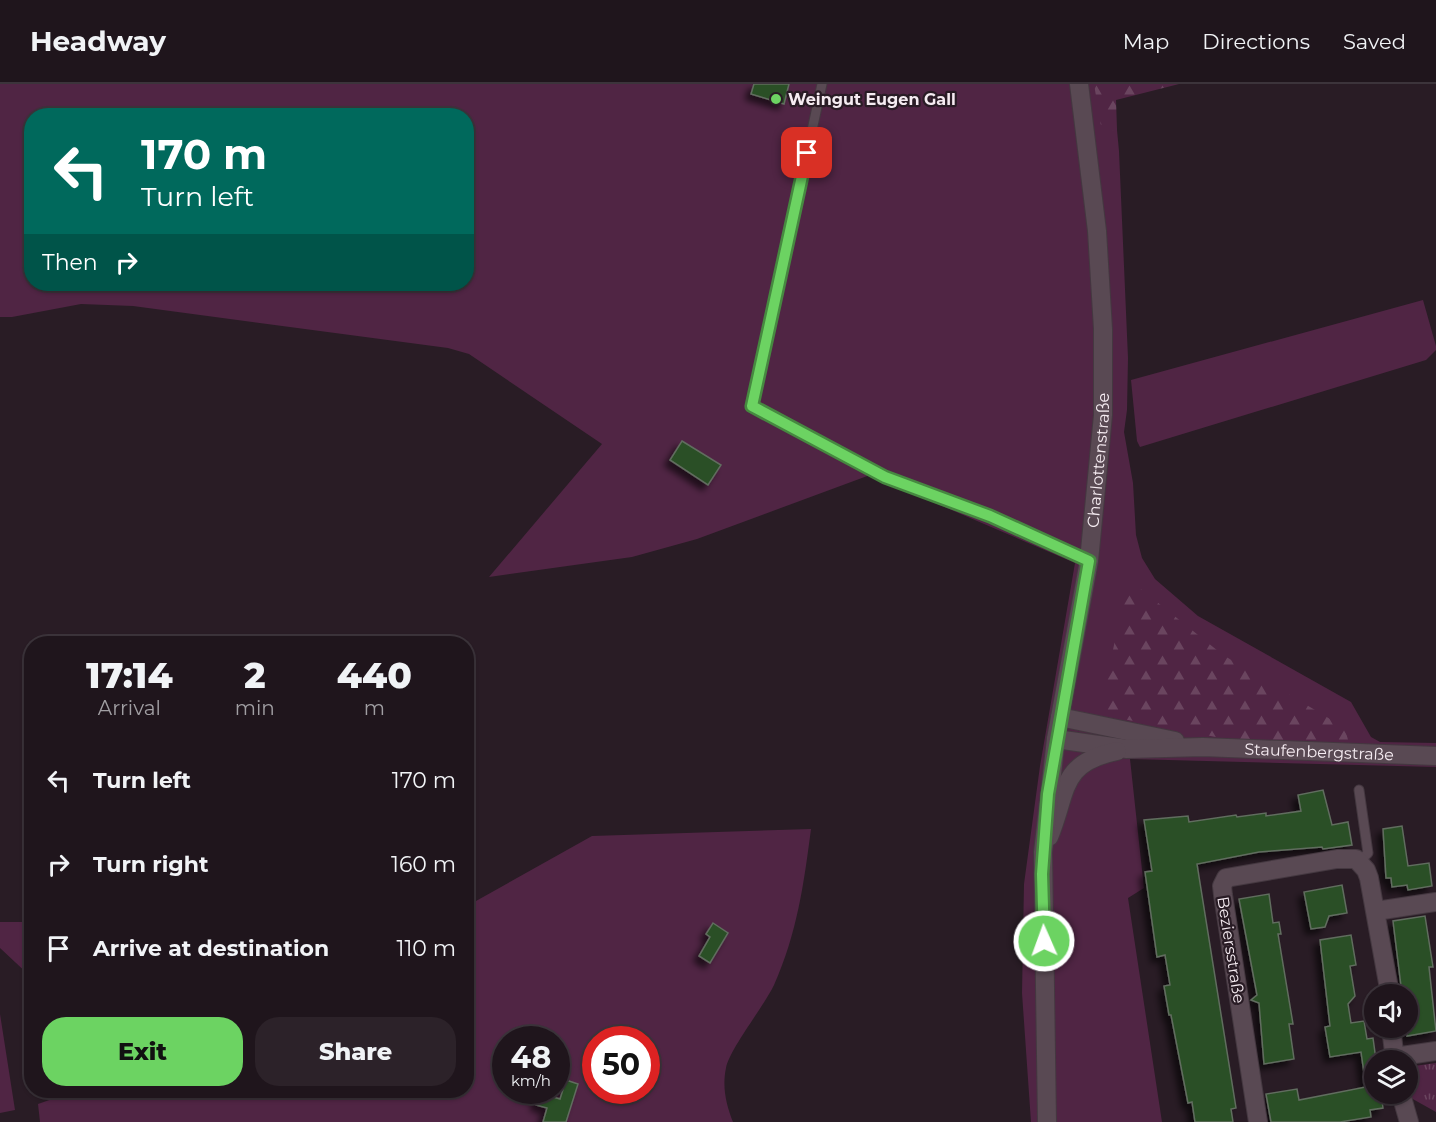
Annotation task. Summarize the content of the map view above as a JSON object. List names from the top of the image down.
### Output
{
  "streets": {
    "street": ["Charlottenstraße", "Staufenbergstraße", "Beziersstraße"]
  },
  "crossings": [
    ["Charlottenstraße", "Staufenbergstraße"]
  ],
  "places": ["Weingut Eugen Gall"],
  "page": {
    "header": "Headway",
    "nav": ["Map", "Directions", "Saved"],
    "turn": ["170 m", "Turn left"],
    "then": "Then",
    "eta": [
      "17:14",
      "Arrival",
      "2",
      "min",
      "440",
      "m"
    ],
    "list": [
      {
        "name": "Turn left",
        "value": "170 m"
      },
      {
        "name": "Turn right",
        "value": "160 m"
      },
      {
        "name": "Arrive at destination",
        "value": "110 m"
      }
    ],
    "buttons": ["Exit", "Share"],
    "speed": "48 km/h",
    "limit": "50"
  }
}
